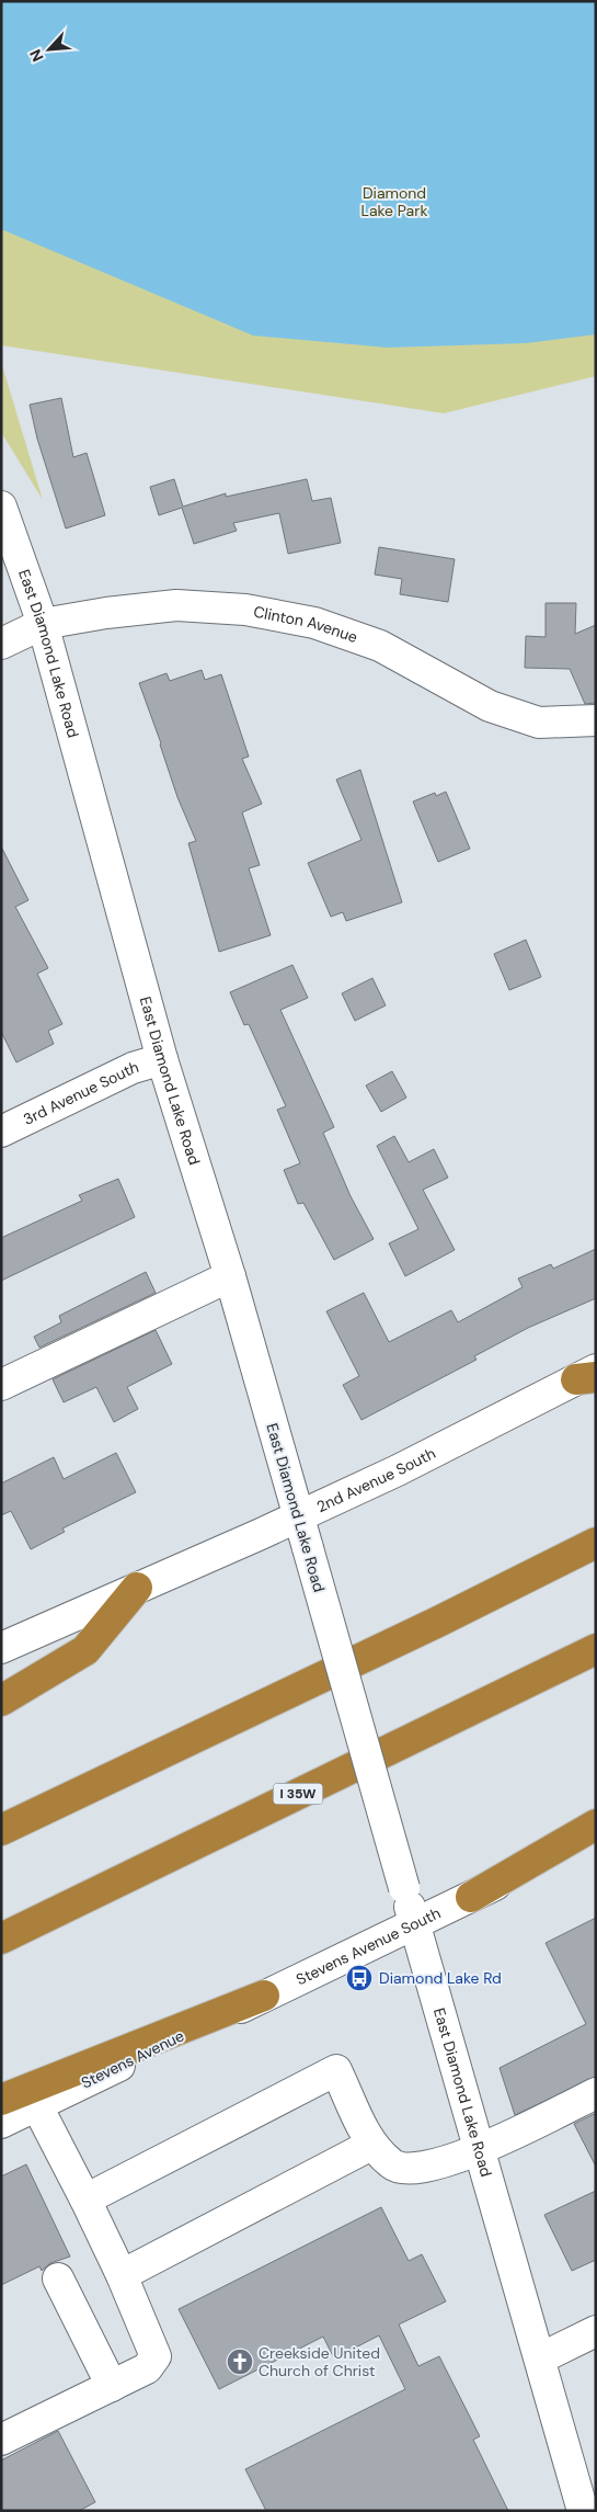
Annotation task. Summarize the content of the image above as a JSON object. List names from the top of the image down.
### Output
{
  "streets": {
    "highway": ["I 35W"],
    "street": [
      "Clinton Avenue",
      "East Diamond Lake Road",
      "3rd Avenue South",
      "2nd Avenue South",
      "Stevens Avenue South",
      "Stevens Avenue"
    ]
  },
  "crossings": [
    ["Clinton Avenue", "East Diamond Lake Road"],
    ["East Diamond Lake Road", "3rd Avenue South"],
    ["East Diamond Lake Road", "2nd Avenue South"],
    ["East Diamond Lake Road", "Stevens Avenue South"],
    ["Stevens Avenue South", "Stevens Avenue"]
  ],
  "parks": ["Diamond Lake Park"],
  "places": {
    "bus stop": ["Diamond Lake Rd"],
    "church": ["Creekside United Church of Christ"]
  },
  "north": "bottom left"
}
